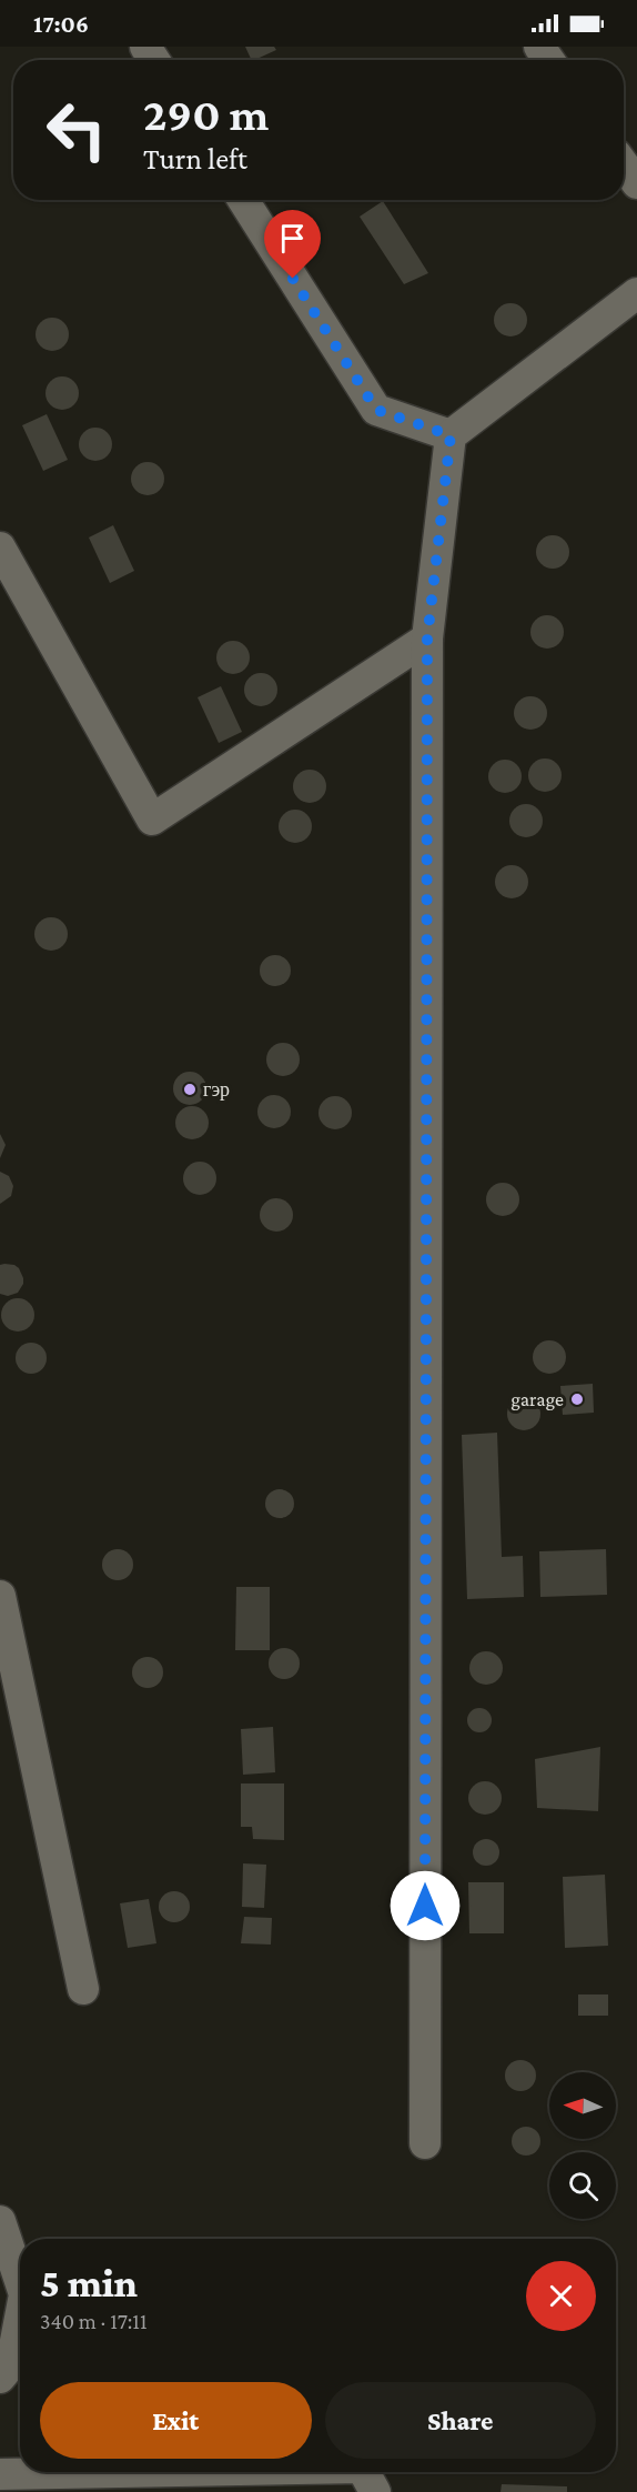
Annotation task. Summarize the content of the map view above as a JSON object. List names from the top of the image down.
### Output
{
  "places": ["гэр", "garage"],
  "north": "left",
  "page": {
    "status": "17:06",
    "turn": ["290 m", "Turn left"],
    "heading": ["5 min", "340 m · 17:11"],
    "buttons": ["Exit", "Share"]
  }
}
